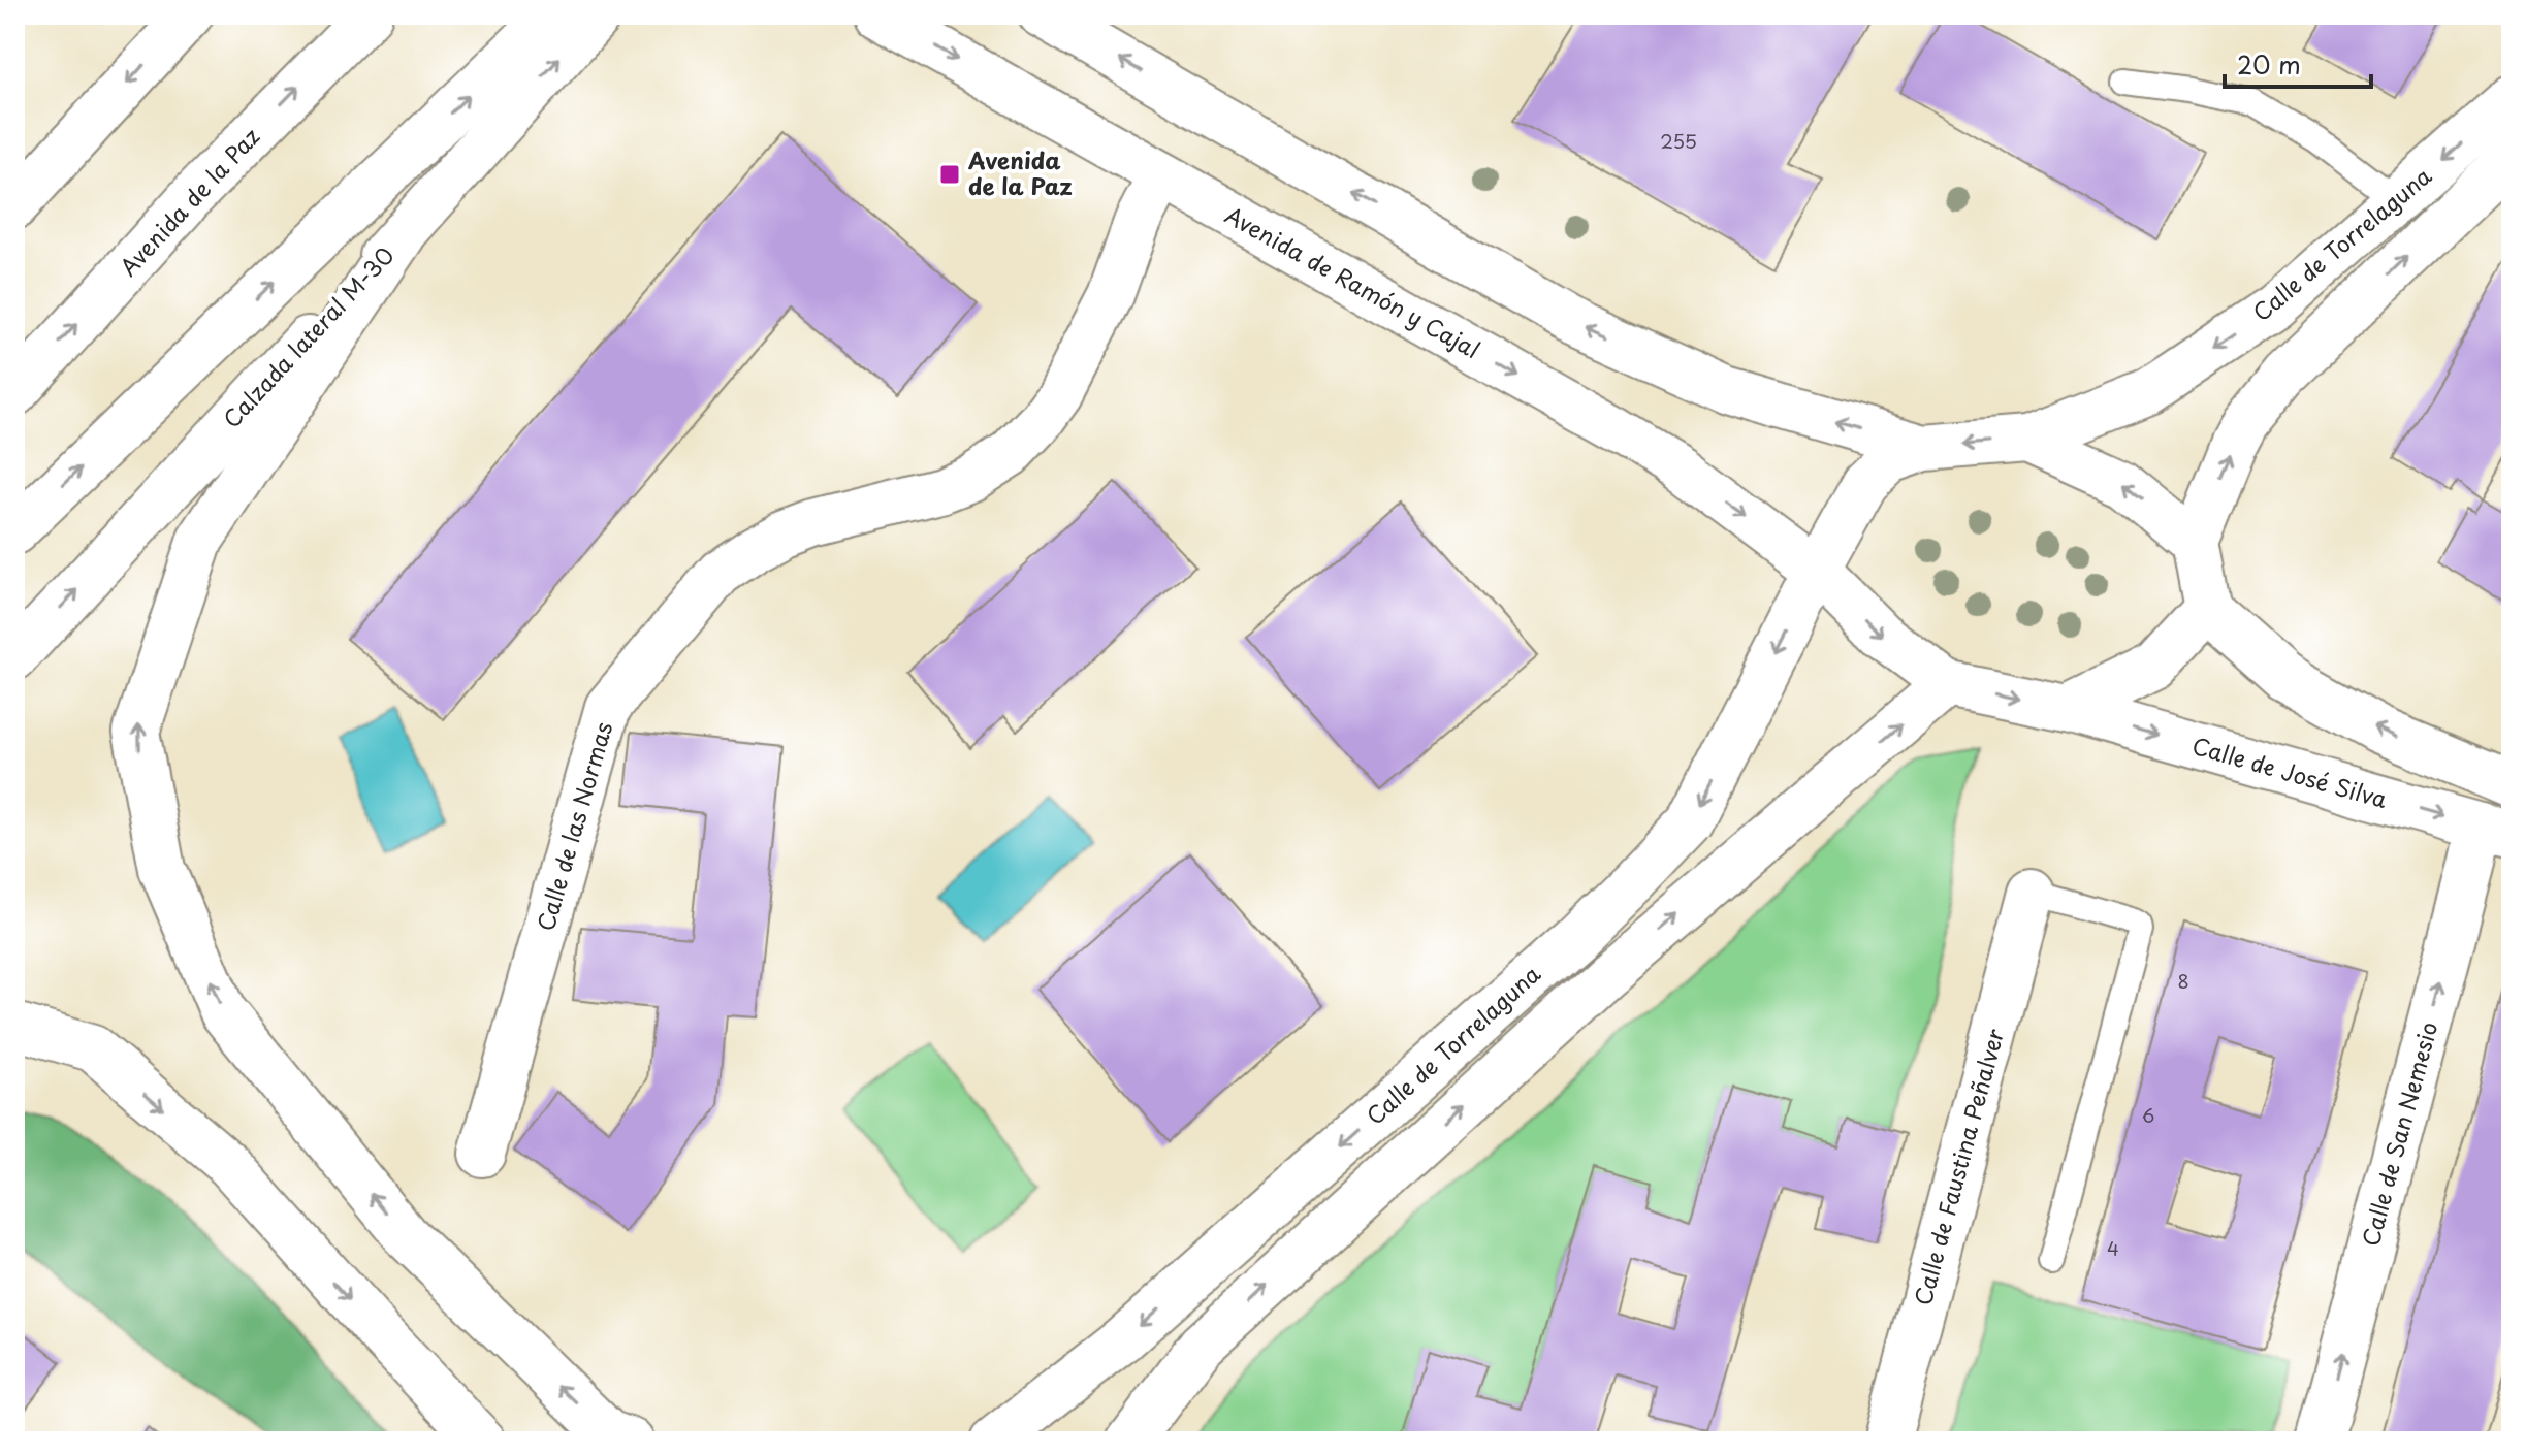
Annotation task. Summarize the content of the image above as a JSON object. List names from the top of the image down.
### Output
{
  "streets": {
    "main road": [
      "Avenida de la Paz",
      "Calle de Torrelaguna",
      "Avenida de Ramón y Cajal",
      "Calzada lateral M-30",
      "Calle de José Silva",
      "Calle de las Normas",
      "Calle de San Nemesio",
      "Calle de Faustina Peñalver"
    ]
  },
  "crossings": [
    ["Calle de Torrelaguna", "Avenida de Ramón y Cajal"],
    ["Avenida de Ramón y Cajal", "Calle de José Silva"],
    ["Avenida de Ramón y Cajal", "Calle de las Normas"],
    ["Calle de José Silva", "Calle de San Nemesio"]
  ],
  "one_way": ["Calle de San Nemesio"],
  "places": {
    "transit": ["Avenida de la Paz"]
  },
  "house_numbers": [
    "255",
    "8",
    "6",
    "4"
  ],
  "scale_bar": "20 m"
}
